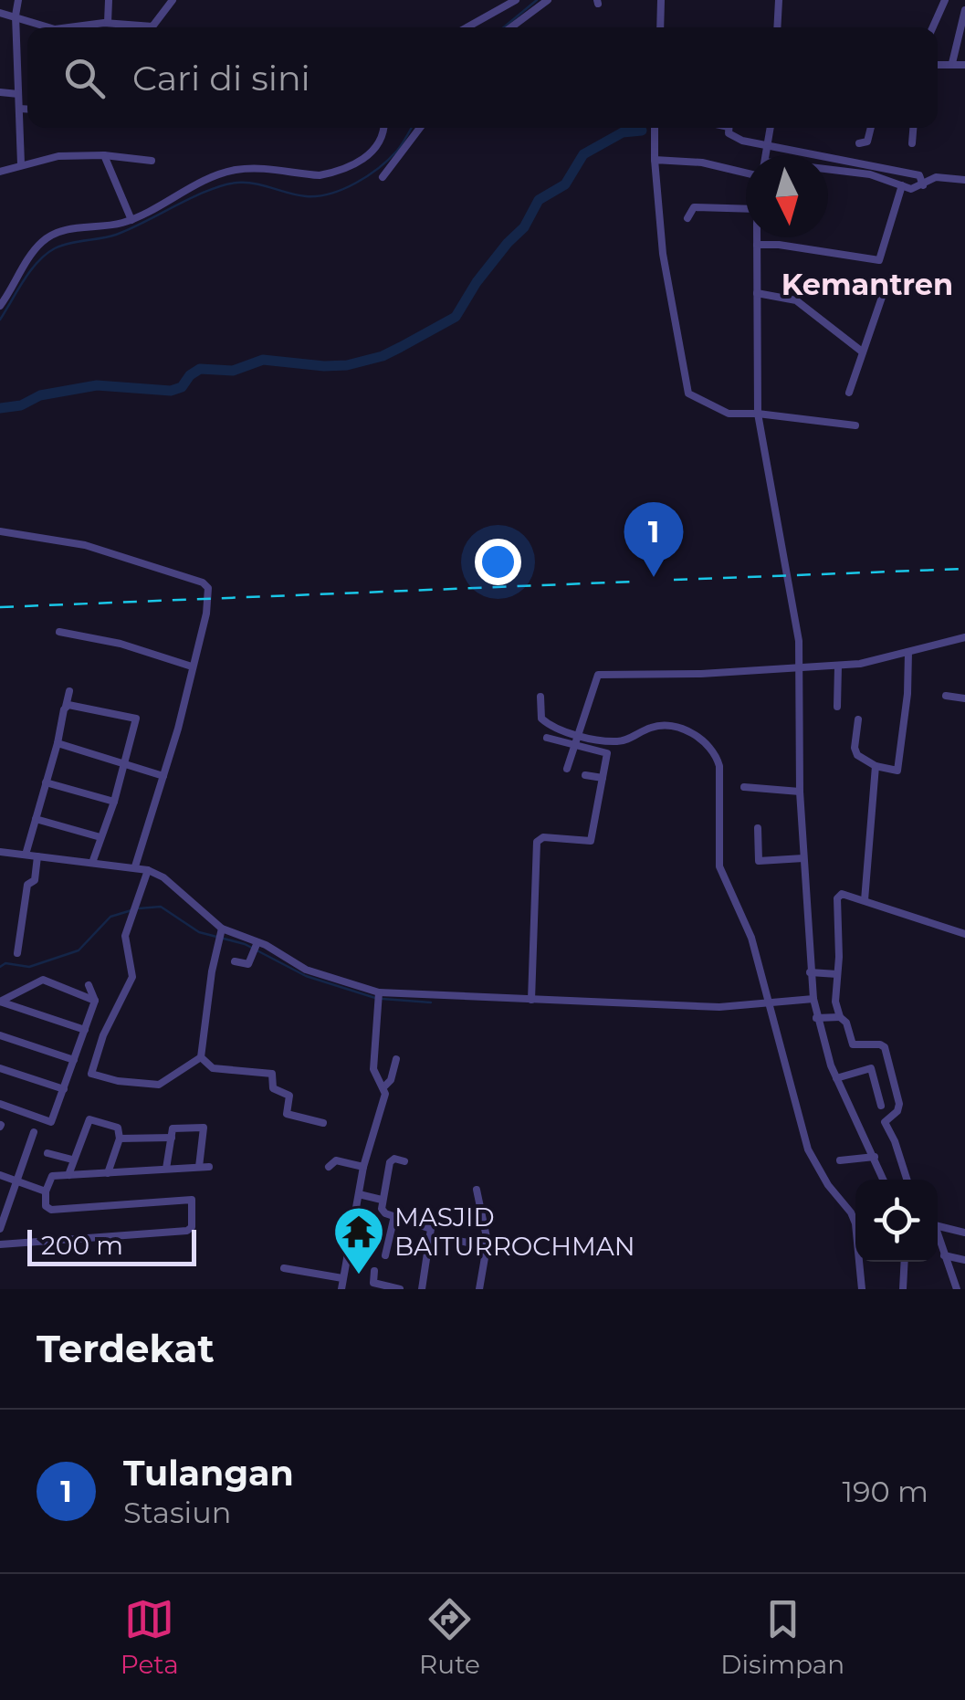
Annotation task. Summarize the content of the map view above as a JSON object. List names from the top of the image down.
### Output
{
  "districts": ["Kemantren"],
  "places": {
    "temple": ["MASJID BAITURROCHMAN"]
  },
  "scale_bar": "200 m",
  "north": "bottom",
  "page": {
    "search": "Cari di sini",
    "pins": "1",
    "scale": "200 m",
    "heading": "Terdekat",
    "list": [
      {
        "mark": "1",
        "name": "Tulangan",
        "note": "Stasiun",
        "value": "190 m"
      }
    ],
    "nav": ["Peta", "Rute", "Disimpan"]
  }
}
